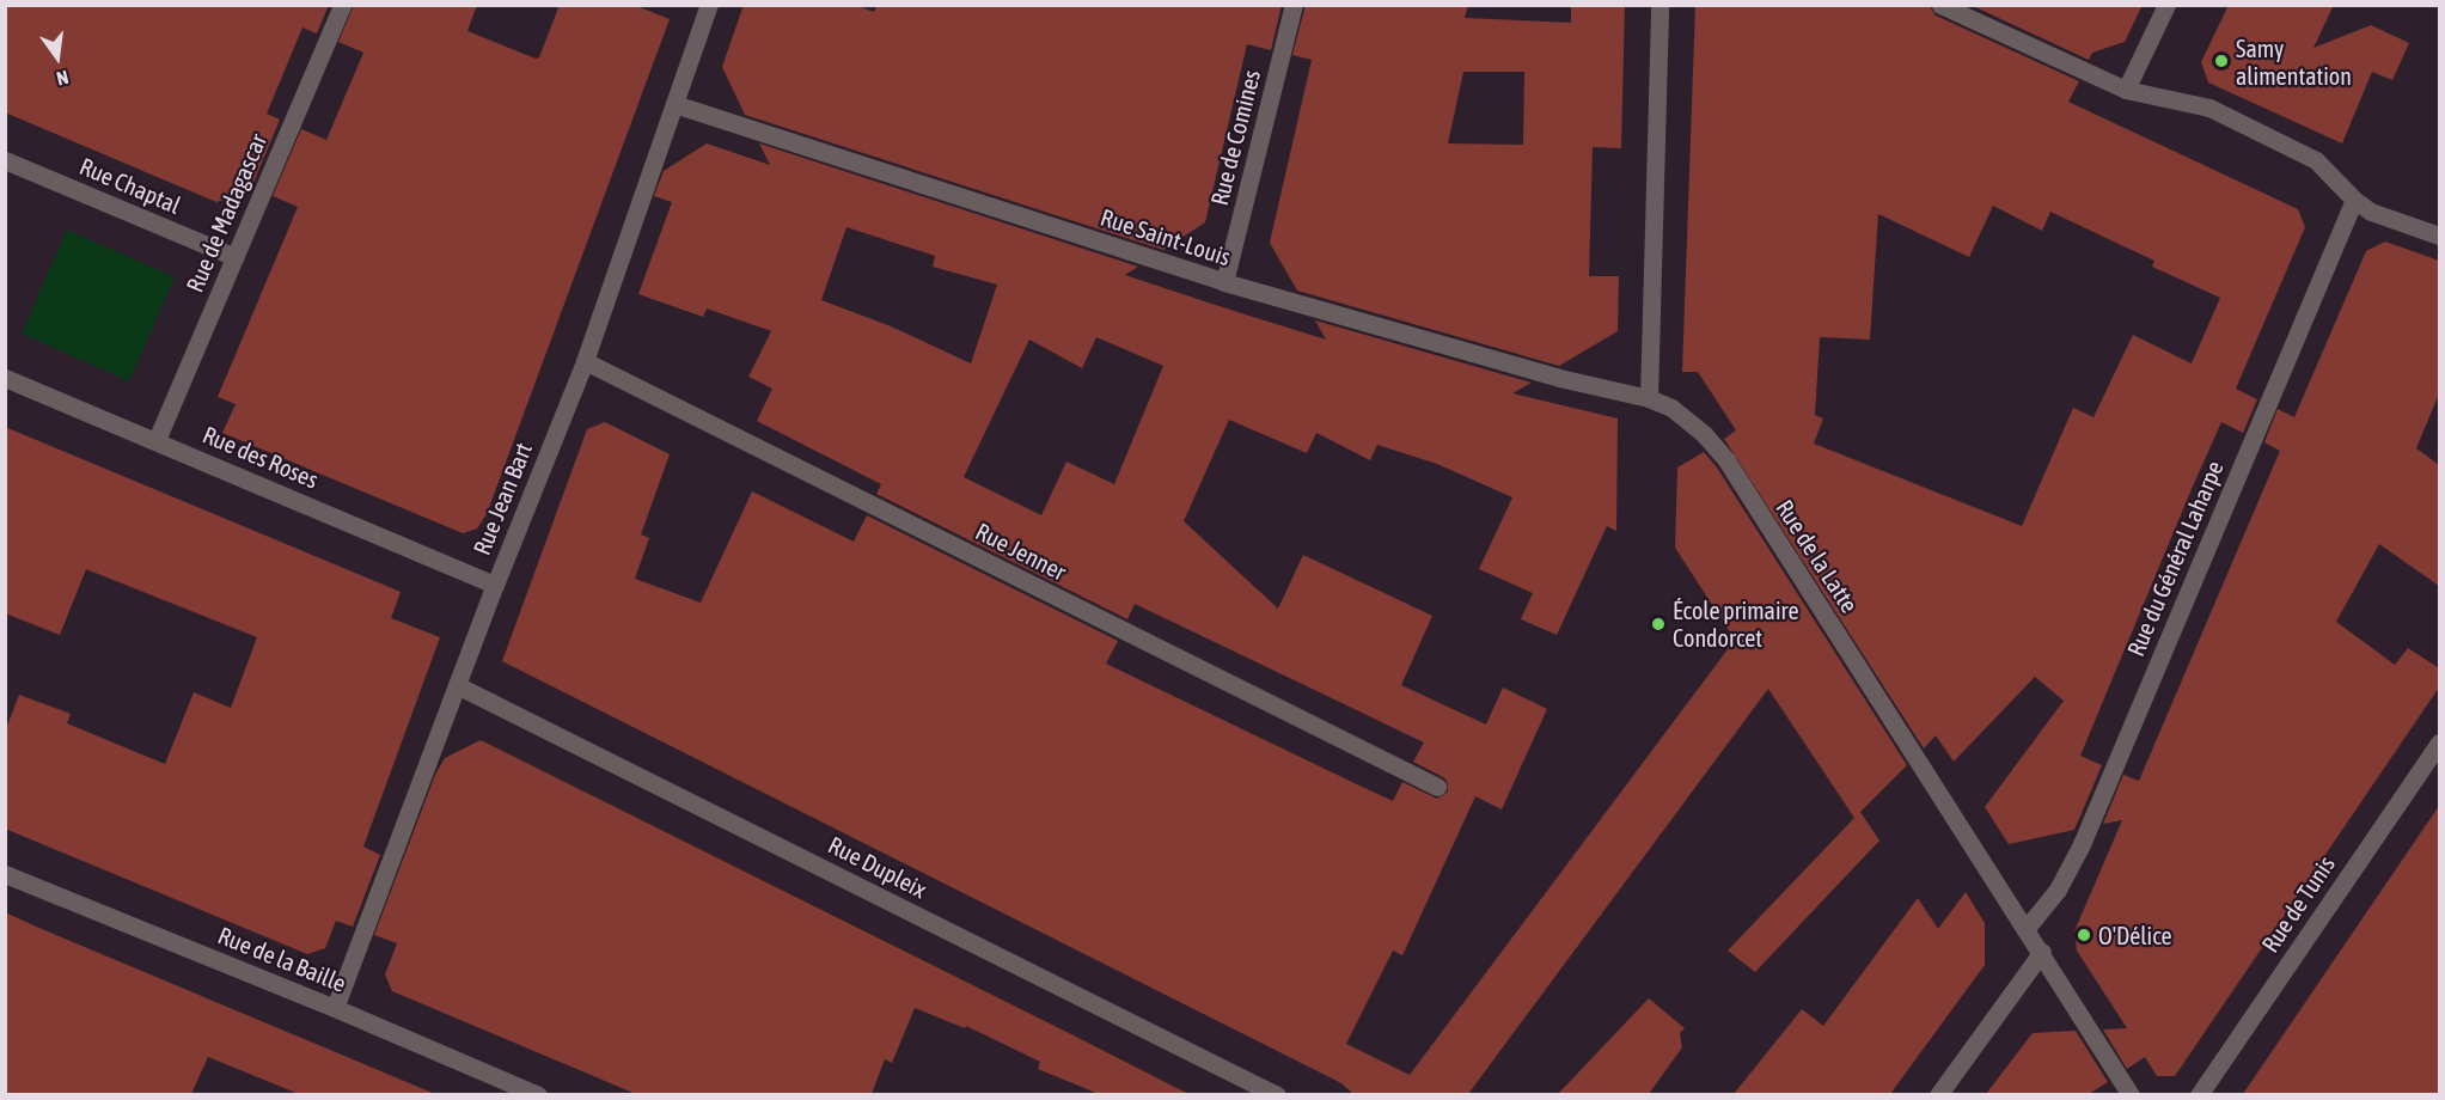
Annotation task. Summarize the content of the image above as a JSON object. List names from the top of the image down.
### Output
{
  "streets": {
    "street": [
      "Rue de Comines",
      "Rue Chaptal",
      "Rue de Madagascar",
      "Rue Saint-Louis",
      "Rue des Roses",
      "Rue Jean Bart",
      "Rue Jenner",
      "Rue de la Latte",
      "Rue du Général Laharpe",
      "Rue Dupleix",
      "Rue de Tunis",
      "Rue de la Baille"
    ]
  },
  "crossings": [
    ["Rue de Comines", "Rue Saint-Louis"],
    ["Rue Chaptal", "Rue de Madagascar"],
    ["Rue de Madagascar", "Rue des Roses"],
    ["Rue Saint-Louis", "Rue Jean Bart"],
    ["Rue Saint-Louis", "Rue de la Latte"],
    ["Rue des Roses", "Rue Jean Bart"],
    ["Rue Jean Bart", "Rue Jenner"],
    ["Rue Jean Bart", "Rue Dupleix"],
    ["Rue Jean Bart", "Rue de la Baille"],
    ["Rue de la Latte", "Rue du Général Laharpe"]
  ],
  "places": ["Samy alimentation", "École primaire Condorcet", "O'Délice"],
  "north": "bottom"
}
